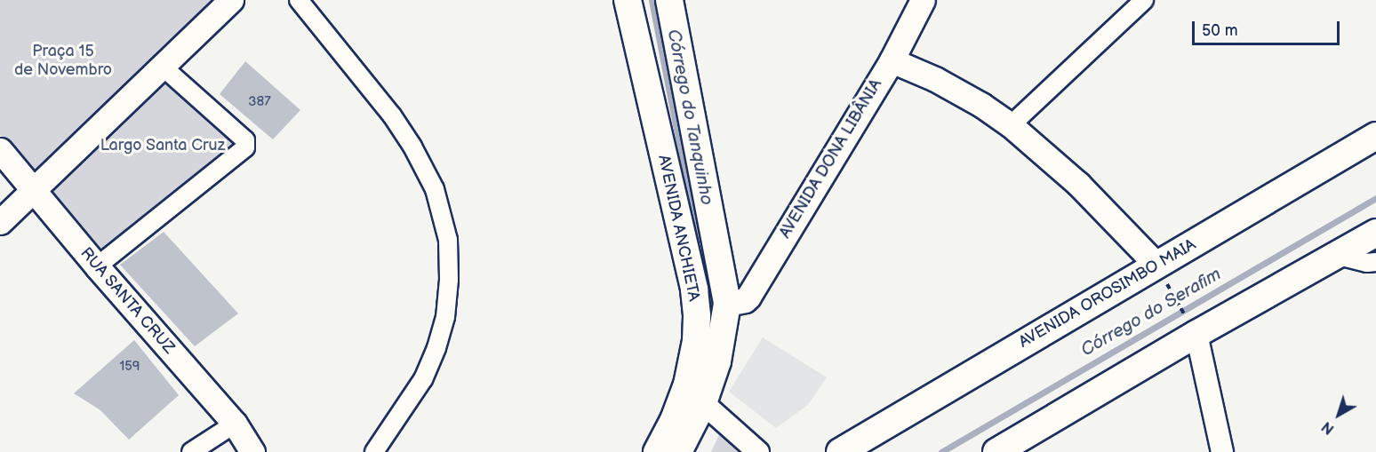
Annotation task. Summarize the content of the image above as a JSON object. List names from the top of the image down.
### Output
{
  "streets": {
    "main road": [
      "AVENIDA DONA LIBÂNIA",
      "AVENIDA ANCHIETA",
      "AVENIDA OROSIMBO MAIA",
      "RUA SANTA CRUZ"
    ]
  },
  "crossings": [
    ["AVENIDA DONA LIBÂNIA", "AVENIDA ANCHIETA"]
  ],
  "water": ["Córrego do Tanquinho", "Córrego do Serafim"],
  "parks": ["Praça 15 de Novembro", "Largo Santa Cruz"],
  "house_numbers": ["387", "159"],
  "scale_bar": "50 m",
  "north": "bottom left"
}
